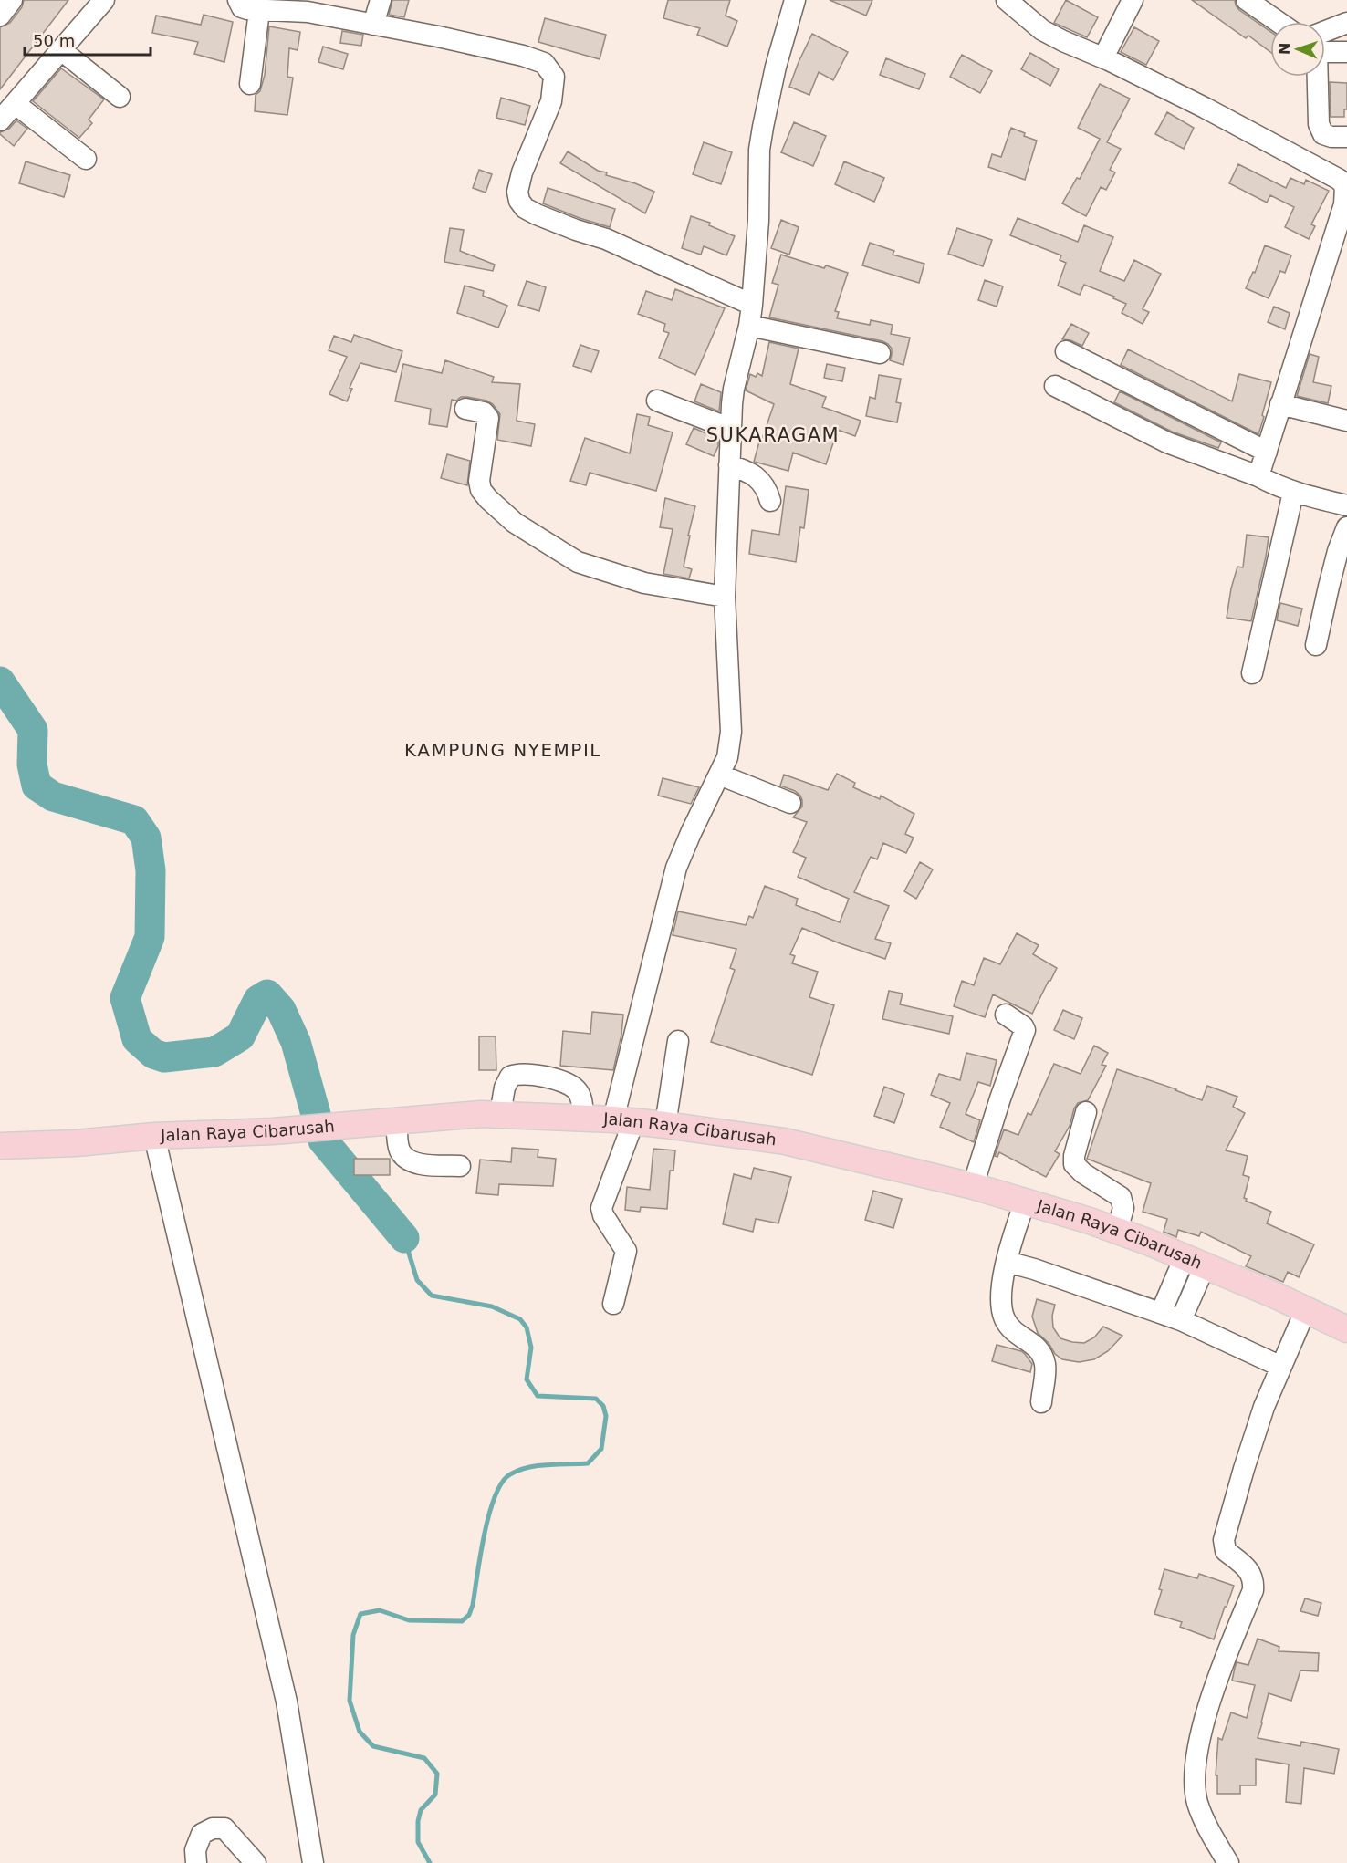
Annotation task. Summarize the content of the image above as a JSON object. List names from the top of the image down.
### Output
{
  "streets": {
    "main road": ["Jalan Raya Cibarusah"]
  },
  "districts": ["SUKARAGAM", "KAMPUNG NYEMPIL"],
  "scale_bar": "50 m",
  "north": "left"
}
